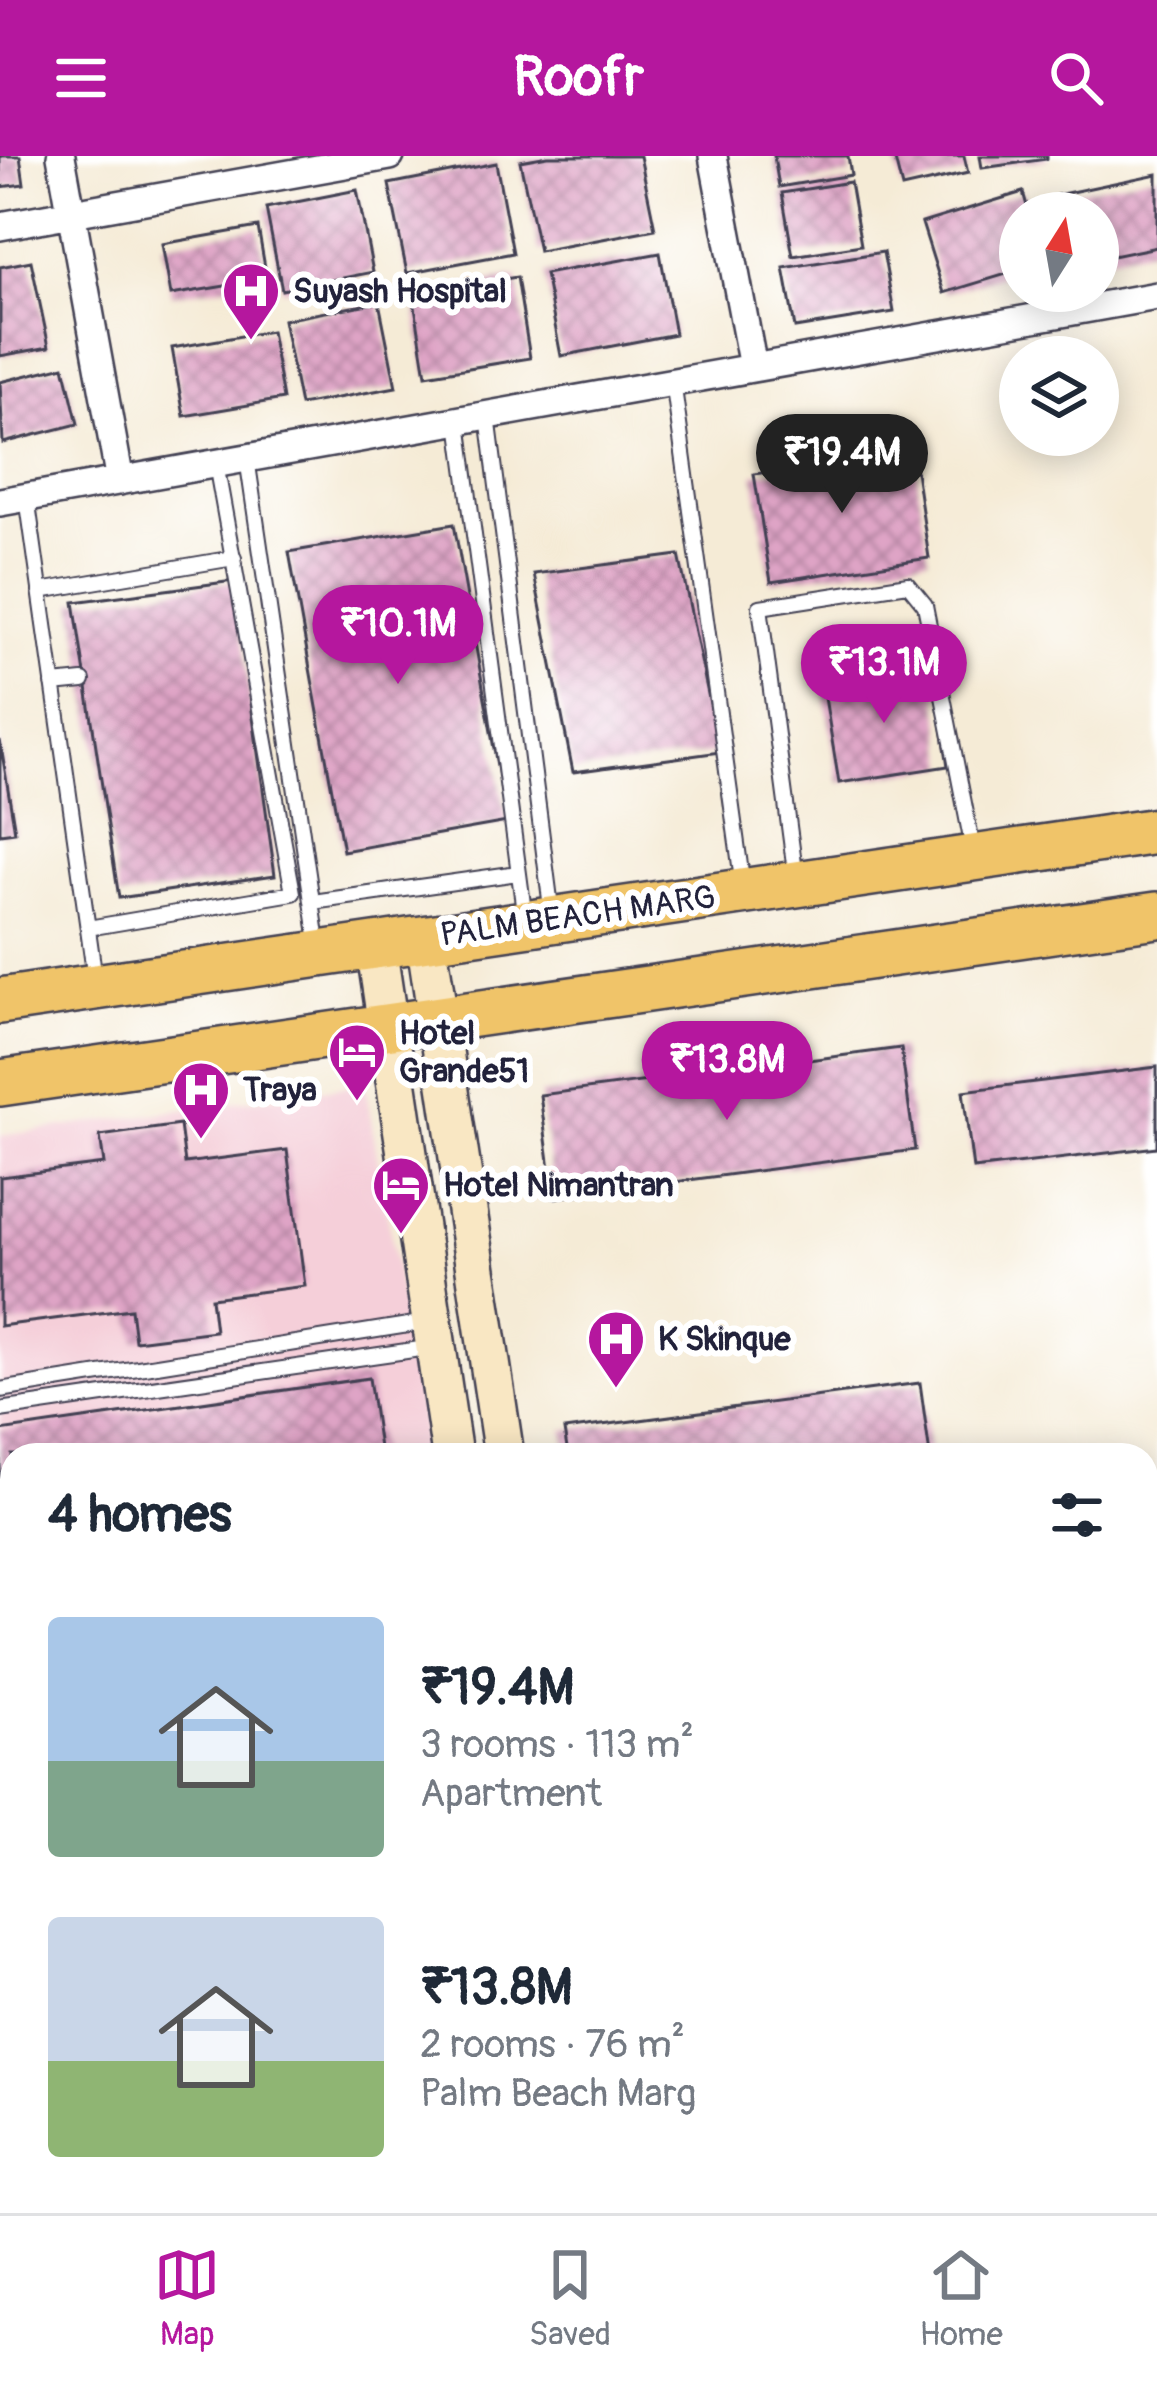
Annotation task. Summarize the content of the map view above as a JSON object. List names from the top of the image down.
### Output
{
  "streets": {
    "main road": ["PALM BEACH MARG"]
  },
  "places": {
    "hospital": ["Suyash Hospital", "Traya", "K Skinque"],
    "hotel": ["Hotel Grande51", "Hotel Nimantran"]
  },
  "north": "top",
  "page": {
    "header": "Roofr",
    "price": [
      "₹19.4M",
      "₹10.1M",
      "₹13.1M",
      "₹13.8M"
    ],
    "heading": "4 homes",
    "list": [
      {
        "name": "₹19.4M",
        "note": "3 rooms · 113 m² · Apartment"
      },
      {
        "name": "₹13.8M",
        "note": "2 rooms · 76 m² · Palm Beach Marg"
      }
    ],
    "tabs": ["Map", "Saved", "Home"]
  }
}
